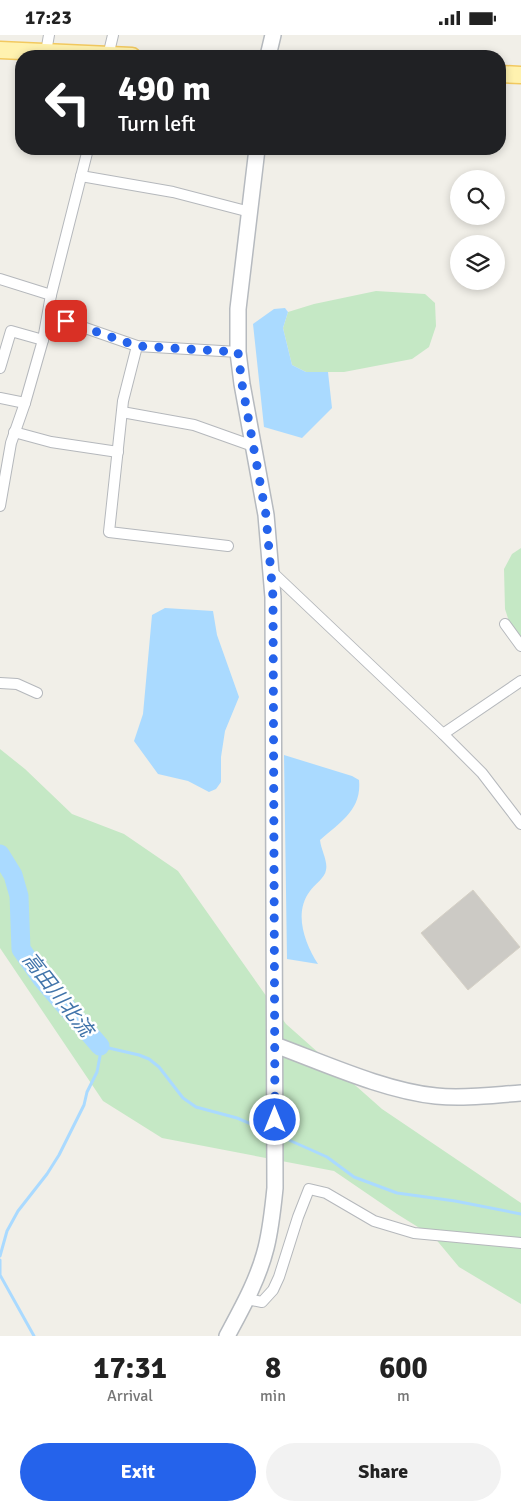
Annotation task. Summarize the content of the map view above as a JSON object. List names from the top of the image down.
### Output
{
  "water": ["高田川北流"],
  "page": {
    "status": "17:23",
    "turn": ["490 m", "Turn left"],
    "eta": [
      "17:31",
      "Arrival",
      "8",
      "min",
      "600",
      "m"
    ],
    "buttons": ["Exit", "Share"]
  }
}
